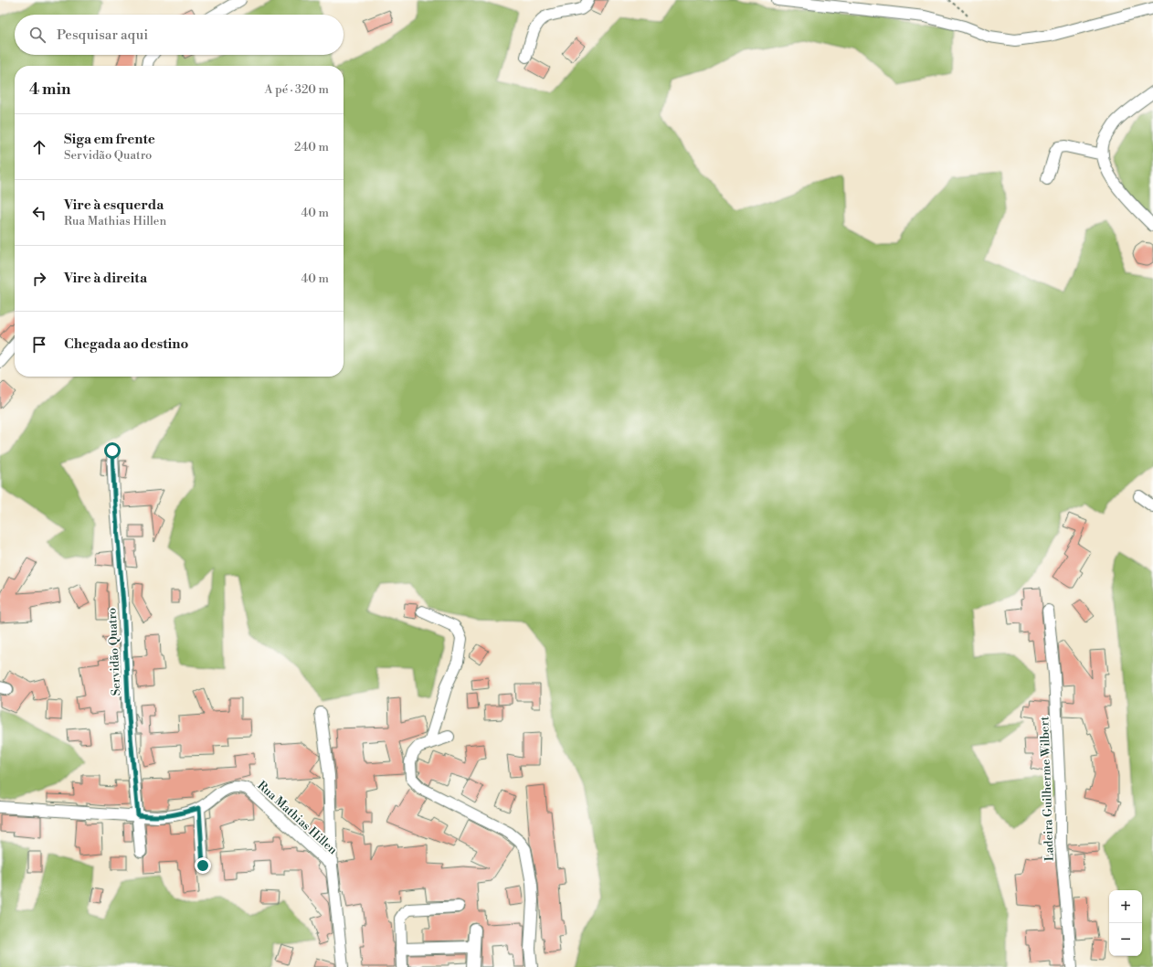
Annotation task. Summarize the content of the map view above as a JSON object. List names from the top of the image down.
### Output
{
  "streets": {
    "street": ["Servidão Quatro", "Ladeira Guilherme Wilbert", "Rua Mathias Hillen"]
  },
  "crossings": [
    ["Servidão Quatro", "Rua Mathias Hillen"]
  ],
  "page": {
    "search": "Pesquisar aqui",
    "heading": ["4 min", "A pé · 320 m"],
    "list": [
      ["Siga em frente", "Servidão Quatro", "240 m"],
      ["Vire à esquerda", "Rua Mathias Hillen", "40 m"],
      ["Vire à direita", "40 m"],
      "Chegada ao destino"
    ],
    "map_buttons": ["+", "−"]
  }
}
